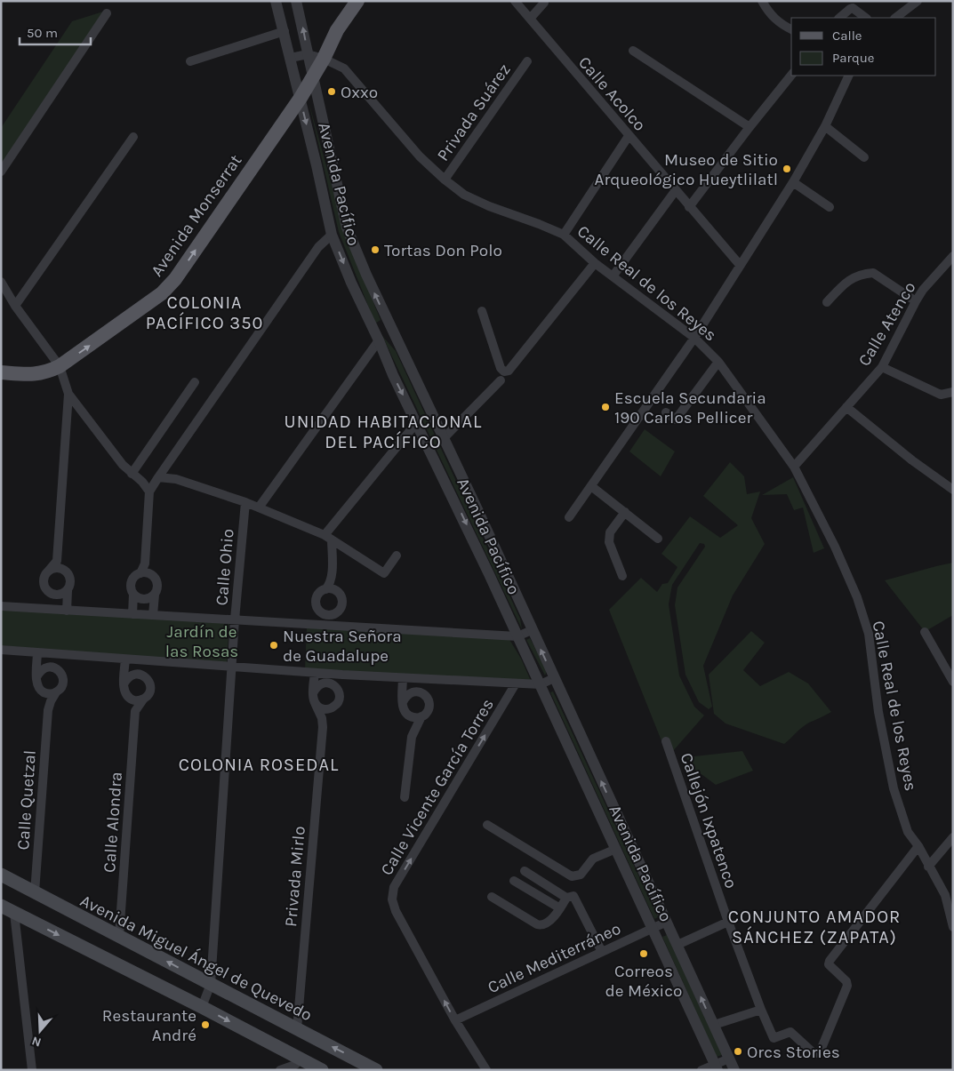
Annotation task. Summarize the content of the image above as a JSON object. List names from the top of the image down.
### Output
{
  "streets": {
    "main road": ["Avenida Monserrat", "Avenida Miguel Ángel de Quevedo"],
    "street": [
      "Calle Acolco",
      "Privada Suárez",
      "Avenida Pacífico",
      "Calle Real de los Reyes",
      "Calle Atenco",
      "Calle Ohio",
      "Calle Vicente García Torres",
      "Calle Quetzal",
      "Callejón Ixpatenco",
      "Calle Alondra",
      "Privada Mirlo",
      "Calle Mediterráneo"
    ]
  },
  "crossings": [
    ["Privada Suárez", "Calle Real de los Reyes"],
    ["Avenida Pacífico", "Avenida Monserrat"],
    ["Avenida Pacífico", "Calle Real de los Reyes"],
    ["Avenida Pacífico", "Calle Mediterráneo"],
    ["Avenida Monserrat", "Calle Real de los Reyes"],
    ["Calle Real de los Reyes", "Calle Atenco"],
    ["Calle Real de los Reyes", "Callejón Ixpatenco"],
    ["Calle Ohio", "Avenida Miguel Ángel de Quevedo"],
    ["Calle Vicente García Torres", "Calle Mediterráneo"],
    ["Calle Quetzal", "Avenida Miguel Ángel de Quevedo"],
    ["Calle Alondra", "Avenida Miguel Ángel de Quevedo"],
    ["Privada Mirlo", "Avenida Miguel Ángel de Quevedo"]
  ],
  "one_way": ["Avenida Monserrat"],
  "districts": [
    "COLONIA PACÍFICO 350",
    "UNIDAD HABITACIONAL DEL PACÍFICO",
    "COLONIA ROSEDAL",
    "CONJUNTO AMADOR SÁNCHEZ (ZAPATA)"
  ],
  "parks": ["Jardín de las Rosas"],
  "places": [
    "Oxxo",
    "Museo de Sitio Arqueológico Hueytlilatl",
    "Tortas Don Polo",
    "Escuela Secundaria 190 Carlos Pellicer",
    "Nuestra Señora de Guadalupe",
    "Correos de México",
    "Restaurante André",
    "Orcs Stories"
  ],
  "legend": ["Calle", "Parque"],
  "scale_bar": "50 m",
  "north": "bottom"
}
